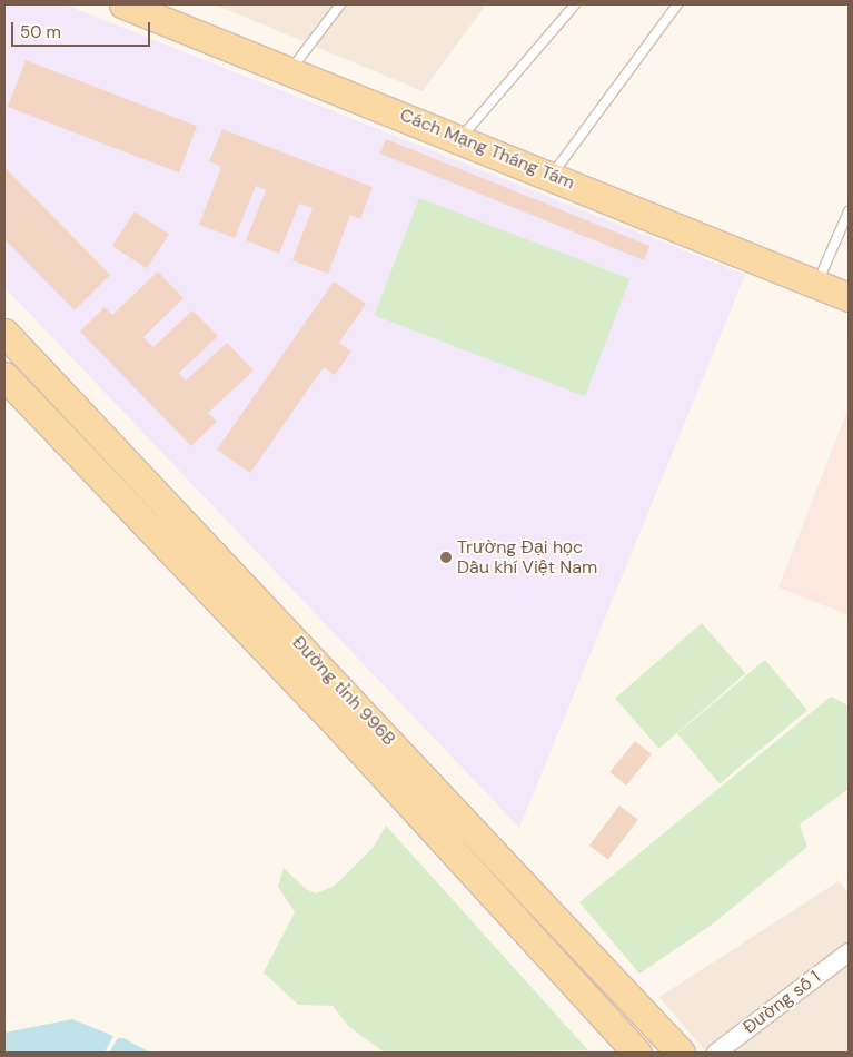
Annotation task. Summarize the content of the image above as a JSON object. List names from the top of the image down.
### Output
{
  "streets": {
    "main road": ["Cách Mạng Tháng Tám", "Đường tỉnh 996B"],
    "street": ["Đường số 1"]
  },
  "places": ["Trường Đại học Dầu khí Việt Nam"],
  "scale_bar": "50 m"
}
